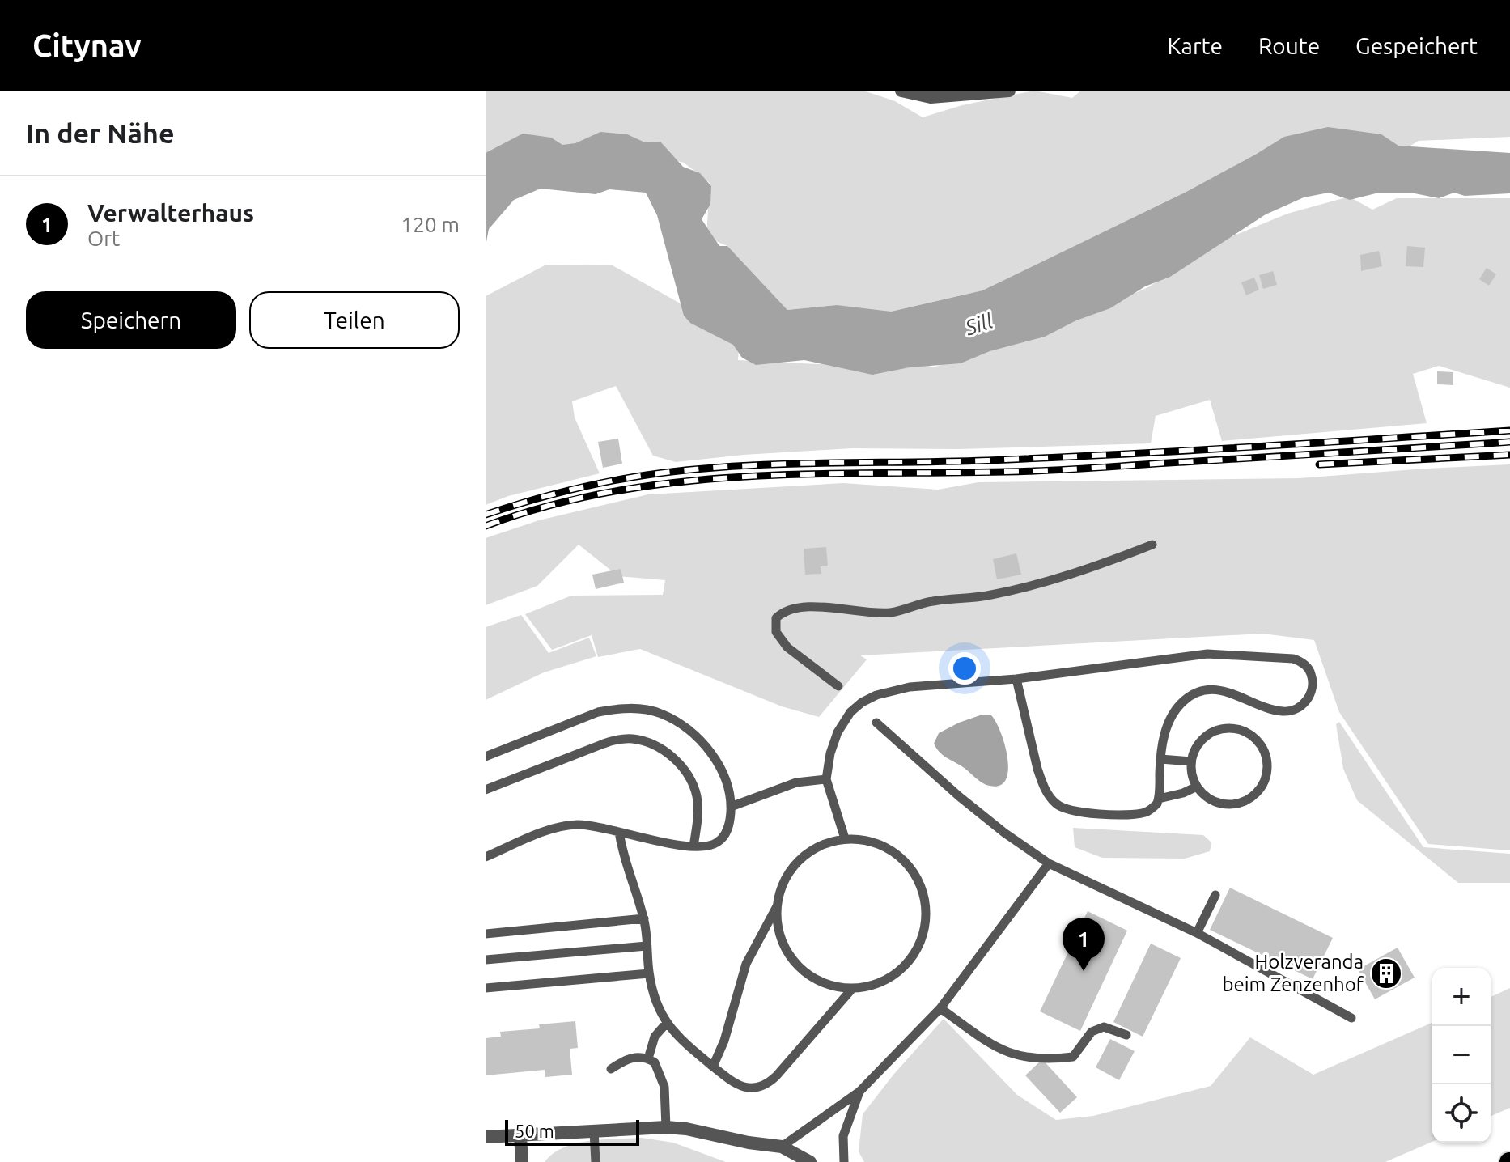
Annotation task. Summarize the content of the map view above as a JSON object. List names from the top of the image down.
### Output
{
  "water": ["Sill"],
  "places": {
    "building": ["Holzveranda beim Zenzenhof"]
  },
  "scale_bar": "50 m",
  "page": {
    "header": "Citynav",
    "nav": ["Karte", "Route", "Gespeichert"],
    "heading": "In der Nähe",
    "list": [
      {
        "mark": "1",
        "name": "Verwalterhaus",
        "note": "Ort",
        "value": "120 m"
      }
    ],
    "buttons": ["Speichern", "Teilen"],
    "pins": "1",
    "map_buttons": ["+", "−"],
    "scale": "50 m"
  }
}
